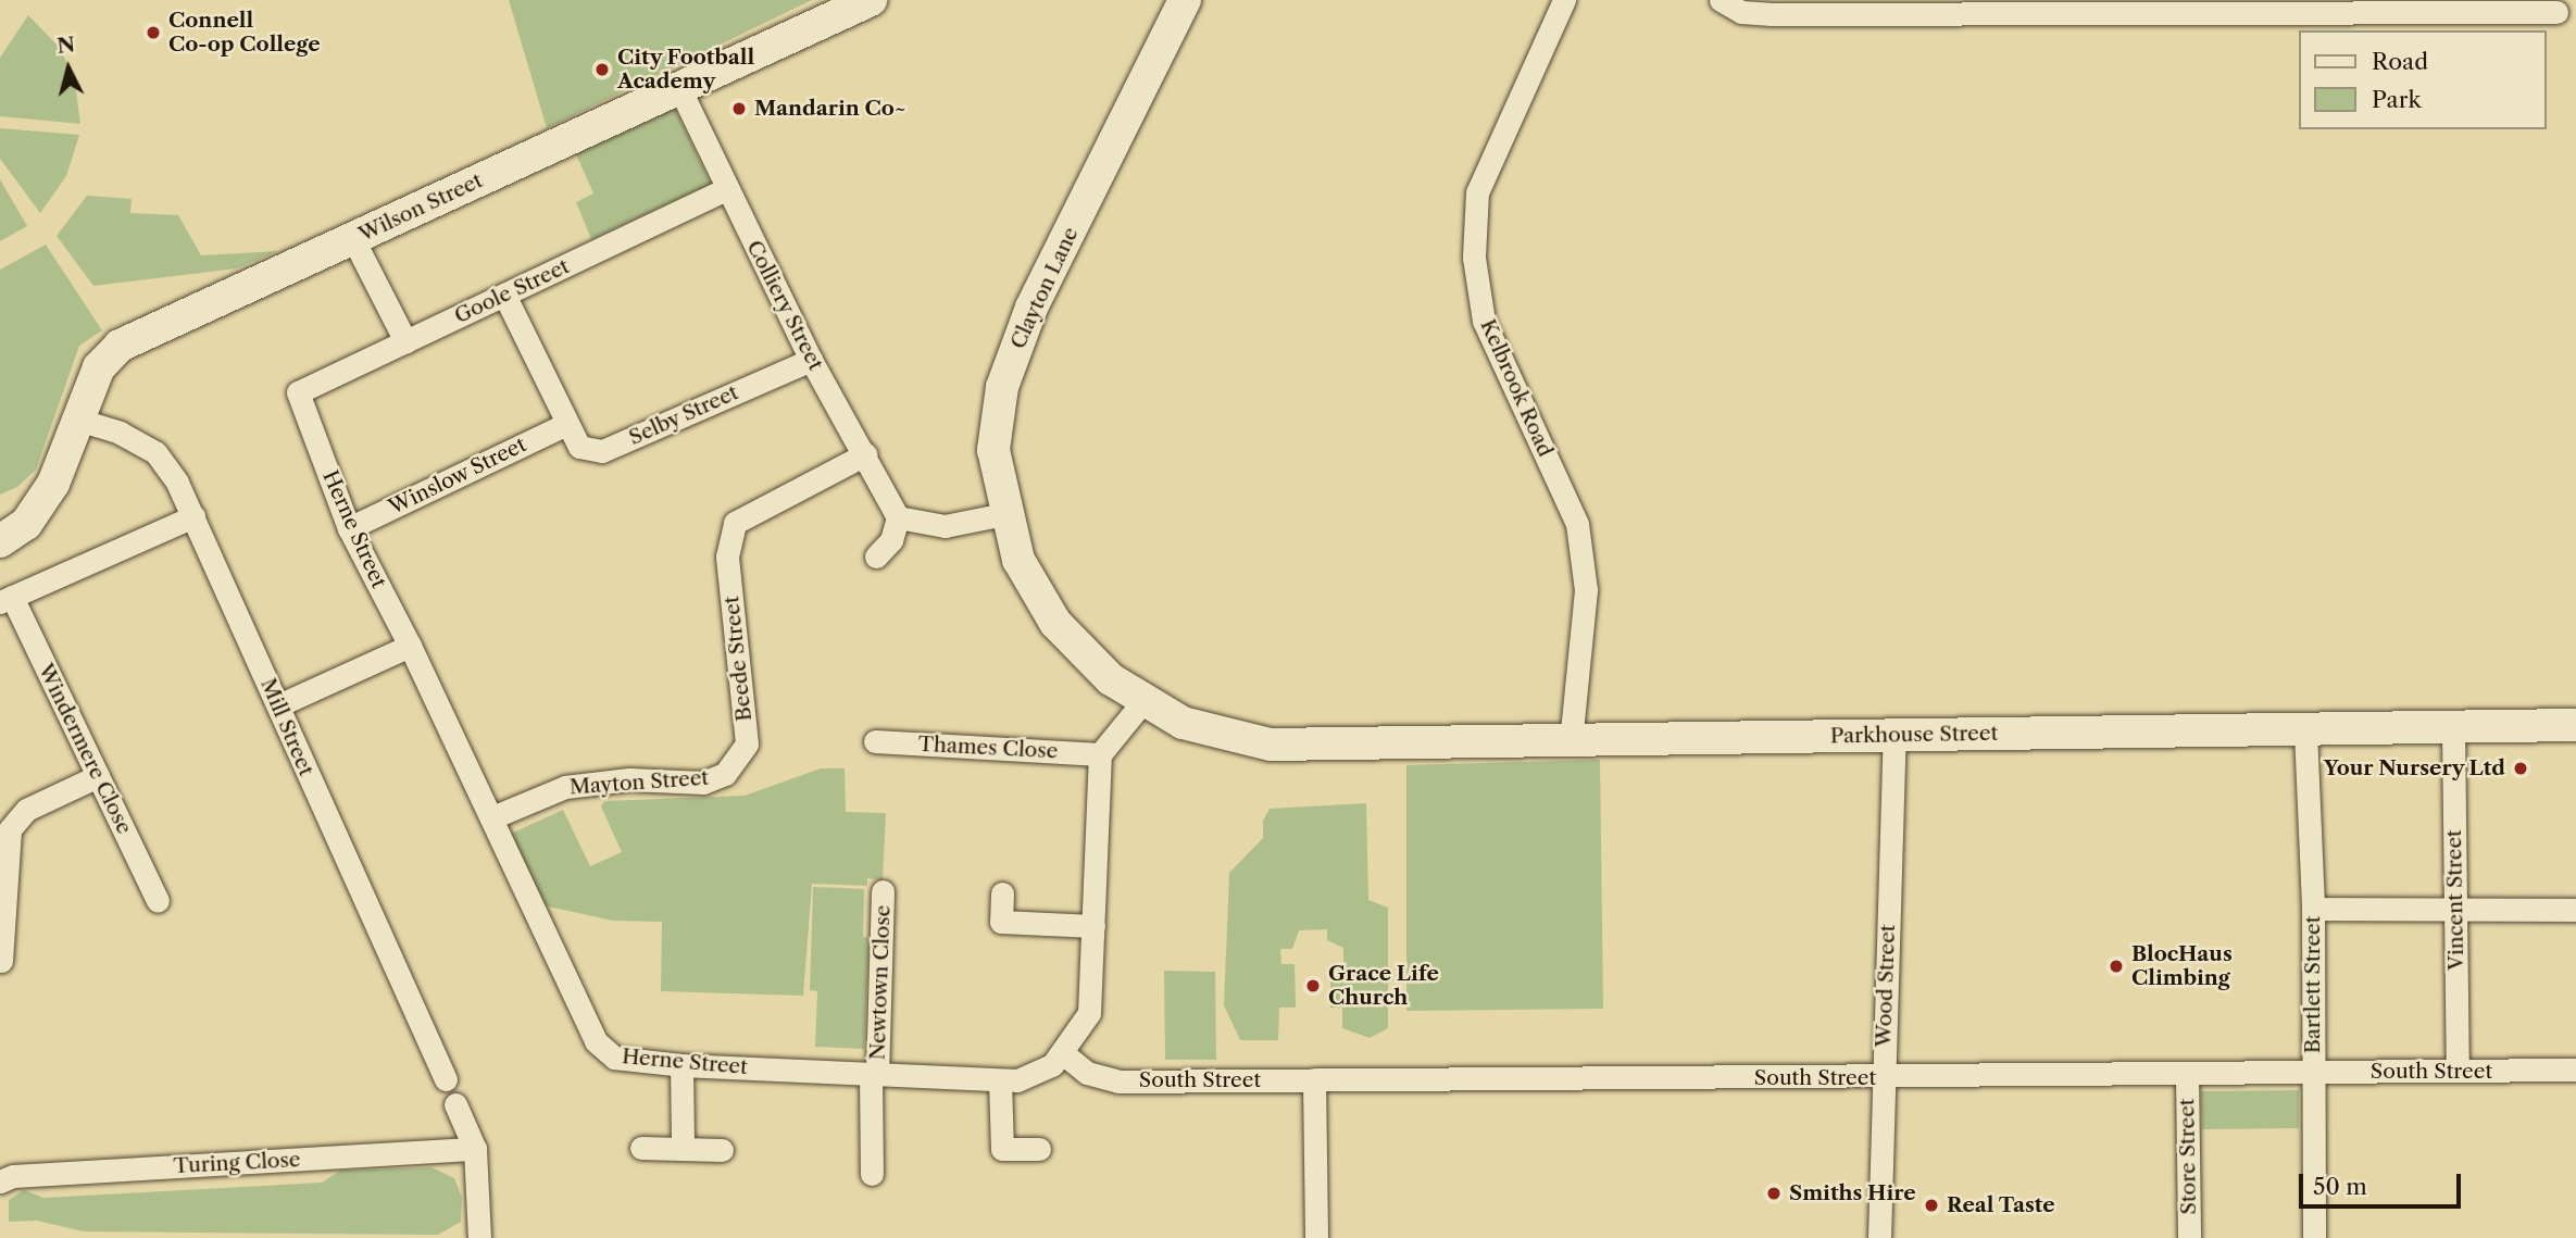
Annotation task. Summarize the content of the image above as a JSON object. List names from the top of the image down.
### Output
{
  "streets": {
    "street": [
      "Wilson Street",
      "Clayton Lane",
      "Goole Street",
      "Colliery Street",
      "Kelbrook Road",
      "Selby Street",
      "Winslow Street",
      "Herne Street",
      "Beede Street",
      "Mill Street",
      "Parkhouse Street",
      "Thames Close",
      "Windermere Close",
      "Mayton Street",
      "Vincent Street",
      "Newtown Close",
      "Bartlett Street",
      "Wood Street",
      "South Street",
      "Store Street",
      "Turing Close"
    ]
  },
  "crossings": [
    ["Wilson Street", "Colliery Street"],
    ["Wilson Street", "Mill Street"],
    ["Clayton Lane", "Parkhouse Street"],
    ["Goole Street", "Colliery Street"],
    ["Goole Street", "Selby Street"],
    ["Goole Street", "Herne Street"],
    ["Colliery Street", "Selby Street"],
    ["Colliery Street", "Beede Street"],
    ["Kelbrook Road", "Parkhouse Street"],
    ["Selby Street", "Winslow Street"],
    ["Winslow Street", "Herne Street"],
    ["Herne Street", "Thames Close"],
    ["Herne Street", "Mayton Street"],
    ["Herne Street", "Newtown Close"],
    ["Herne Street", "South Street"],
    ["Beede Street", "Mayton Street"],
    ["Parkhouse Street", "Vincent Street"],
    ["Parkhouse Street", "Bartlett Street"],
    ["Parkhouse Street", "Wood Street"],
    ["Vincent Street", "South Street"],
    ["Bartlett Street", "South Street"],
    ["Wood Street", "South Street"],
    ["South Street", "Store Street"]
  ],
  "places": [
    "Connell Co-op College",
    "City Football Academy",
    "Mandarin Co~",
    "Your Nursery Ltd",
    "BlocHaus Climbing",
    "Grace Life Church",
    "Smiths Hire",
    "Real Taste"
  ],
  "legend": ["Road", "Park"],
  "scale_bar": "50 m",
  "north": "top"
}
